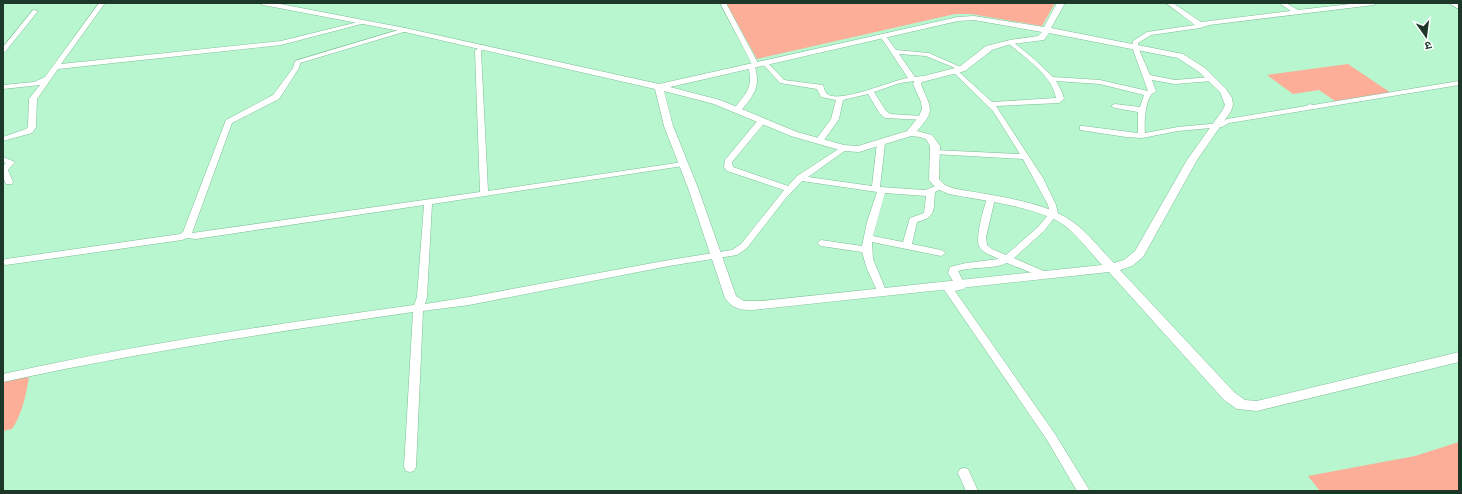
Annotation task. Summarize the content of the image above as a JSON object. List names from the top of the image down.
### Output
{
  "north": "bottom"
}
